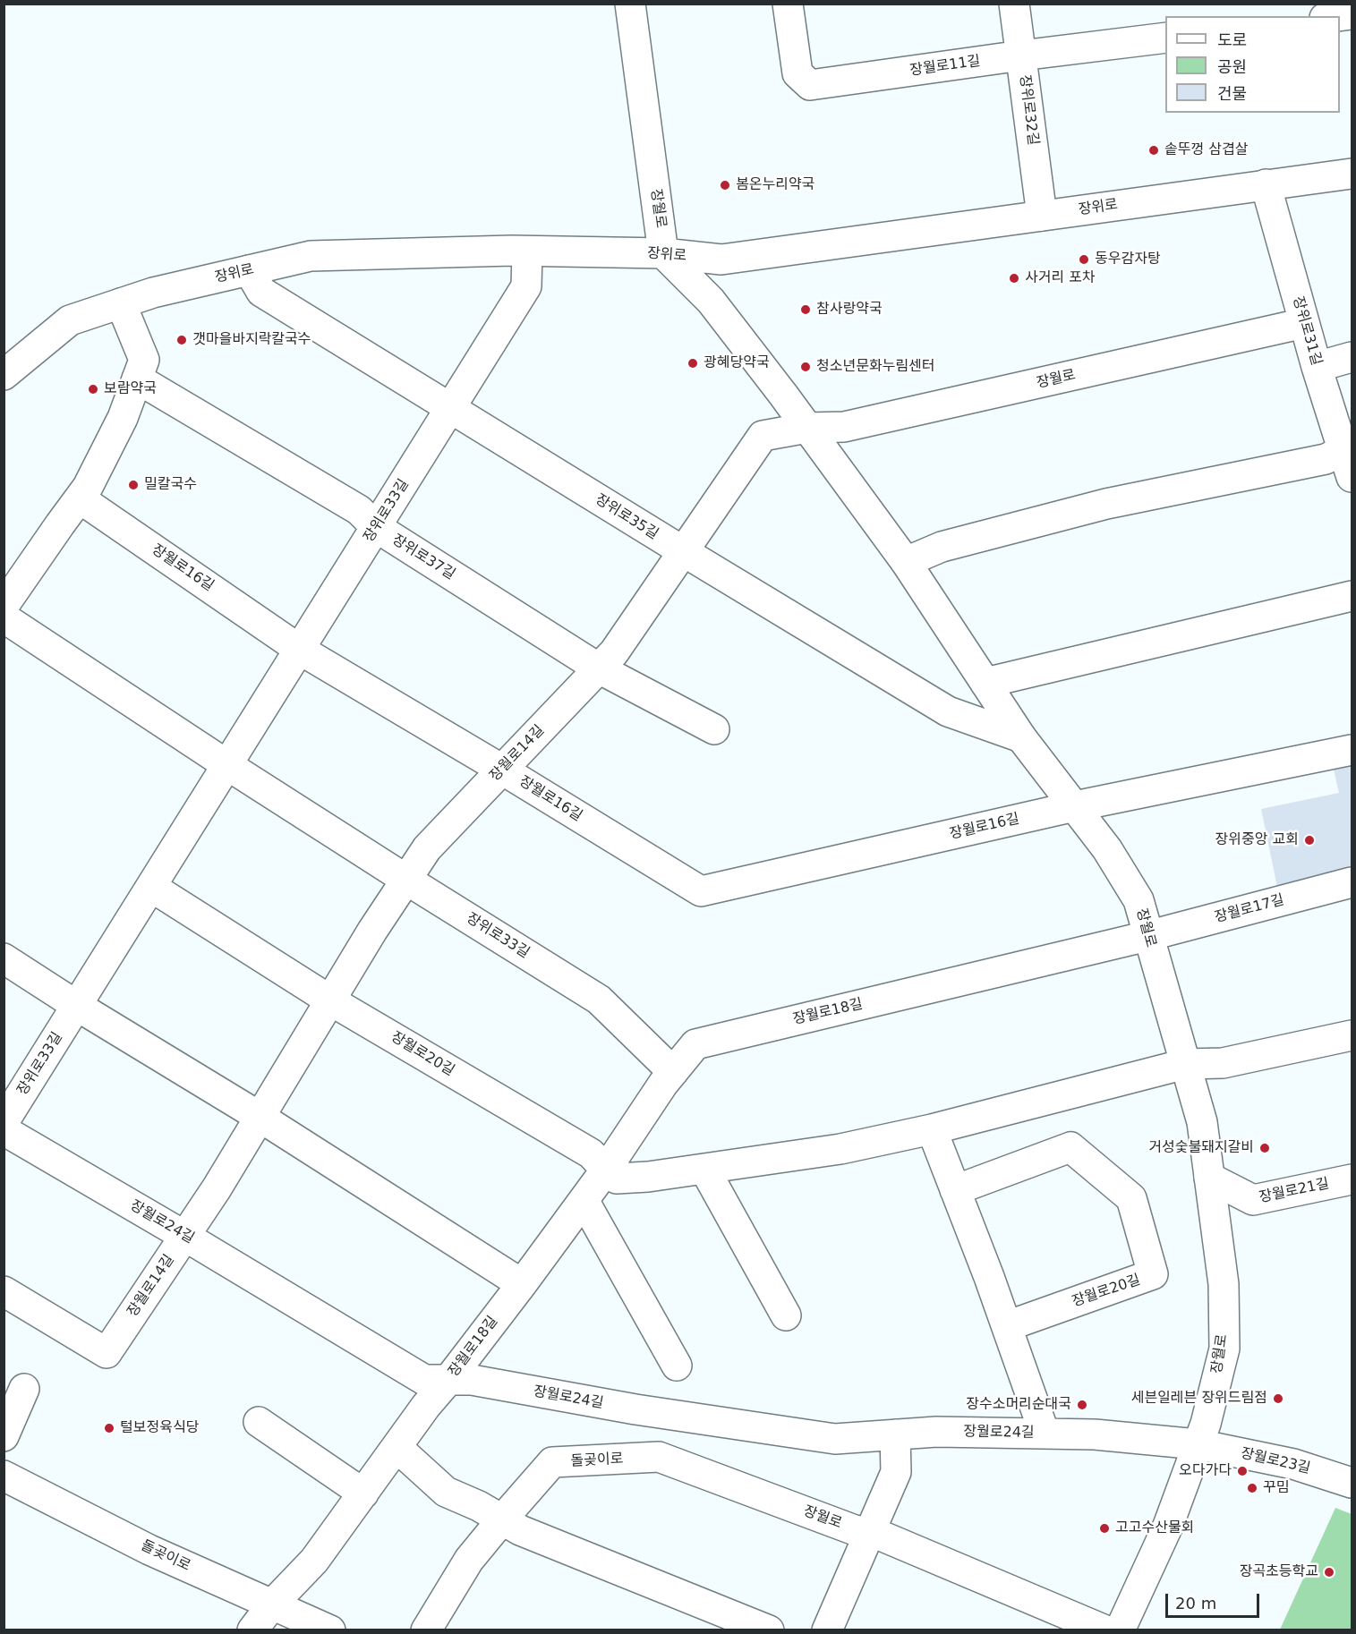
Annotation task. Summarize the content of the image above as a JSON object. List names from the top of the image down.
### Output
{
  "streets": {
    "street": [
      "장월로11길",
      "장위로32길",
      "장위로",
      "장월로",
      "장위로31길",
      "장위로33길",
      "장위로35길",
      "장위로37길",
      "장월로16길",
      "장월로14길",
      "장월로17길",
      "장월로18길",
      "장월로20길",
      "장월로21길",
      "장월로24길",
      "돌곶이로",
      "장월로23길"
    ]
  },
  "crossings": [
    ["장월로11길", "장위로32길"],
    ["장위로32길", "장위로"],
    ["장위로", "장월로"],
    ["장위로", "장위로31길"],
    ["장위로", "장위로33길"],
    ["장위로", "장위로35길"],
    ["장월로", "장위로31길"],
    ["장월로", "장위로35길"],
    ["장월로", "장월로16길"],
    ["장월로", "장월로14길"],
    ["장월로", "장월로17길"],
    ["장월로", "장월로18길"],
    ["장월로", "장월로20길"],
    ["장월로", "장월로21길"],
    ["장월로", "장월로24길"],
    ["장월로", "돌곶이로"],
    ["장월로", "장월로23길"],
    ["장위로33길", "장위로35길"],
    ["장위로33길", "장위로37길"],
    ["장위로33길", "장월로16길"],
    ["장위로33길", "장월로14길"],
    ["장위로33길", "장월로18길"],
    ["장위로33길", "장월로20길"],
    ["장위로35길", "장월로14길"],
    ["장위로37길", "장월로14길"],
    ["장월로16길", "장월로14길"],
    ["장월로14길", "장월로20길"],
    ["장월로14길", "장월로24길"],
    ["장월로17길", "장월로18길"],
    ["장월로18길", "장월로20길"],
    ["장월로18길", "장월로24길"],
    ["장월로18길", "돌곶이로"],
    ["장월로24길", "장월로23길"]
  ],
  "places": [
    "솥뚜껑 삼겹살",
    "봄온누리약국",
    "동우감자탕",
    "사거리 포차",
    "참사랑약국",
    "갯마을바지락칼국수",
    "광혜당약국",
    "청소년문화누림센터",
    "보람약국",
    "밀칼국수",
    "장위중앙 교회",
    "거성숯불돼지갈비",
    "세븐일레븐 장위드림점",
    "장수소머리순대국",
    "털보정육식당",
    "오다가다",
    "꾸밈",
    "고고수산물회",
    "장곡초등학교"
  ],
  "legend": ["도로", "공원", "건물"],
  "scale_bar": "20 m"
}
